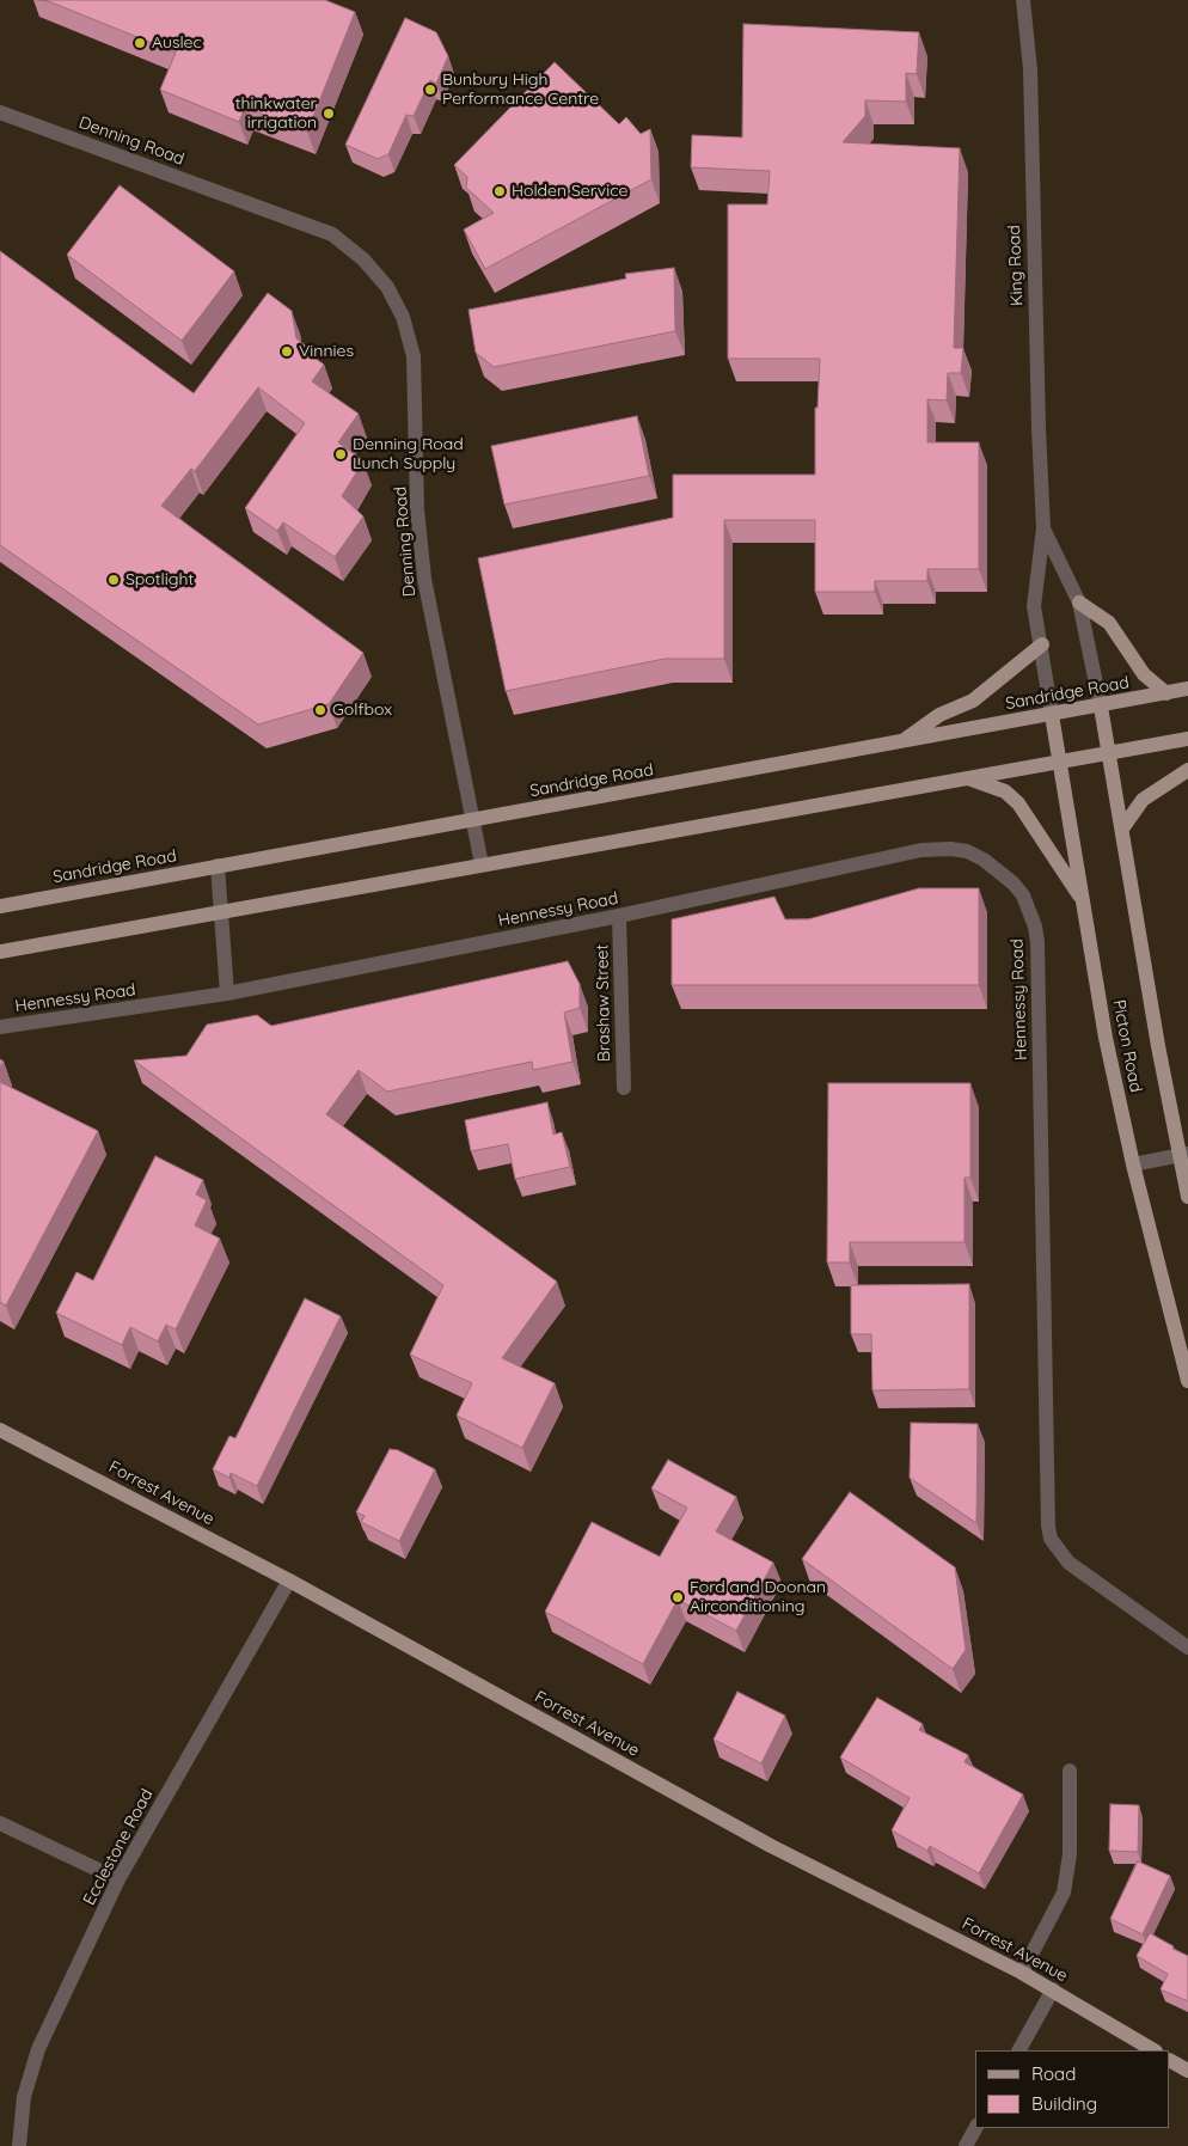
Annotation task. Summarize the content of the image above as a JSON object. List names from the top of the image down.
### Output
{
  "streets": {
    "main road": ["Sandridge Road", "Picton Road", "Forrest Avenue"],
    "street": [
      "Denning Road",
      "King Road",
      "Hennessy Road",
      "Brashaw Street",
      "Ecclestone Road"
    ]
  },
  "crossings": [
    ["Denning Road", "Sandridge Road"],
    ["King Road", "Sandridge Road"],
    ["King Road", "Picton Road"],
    ["Sandridge Road", "Picton Road"],
    ["Hennessy Road", "Brashaw Street"],
    ["Forrest Avenue", "Ecclestone Road"]
  ],
  "places": [
    "Auslec",
    "Bunbury High Performance Centre",
    "thinkwater irrigation",
    "Holden Service",
    "Vinnies",
    "Denning Road Lunch Supply",
    "Spotlight",
    "Golfbox",
    "Ford and Doonan Airconditioning"
  ],
  "legend": ["Road", "Building"]
}
